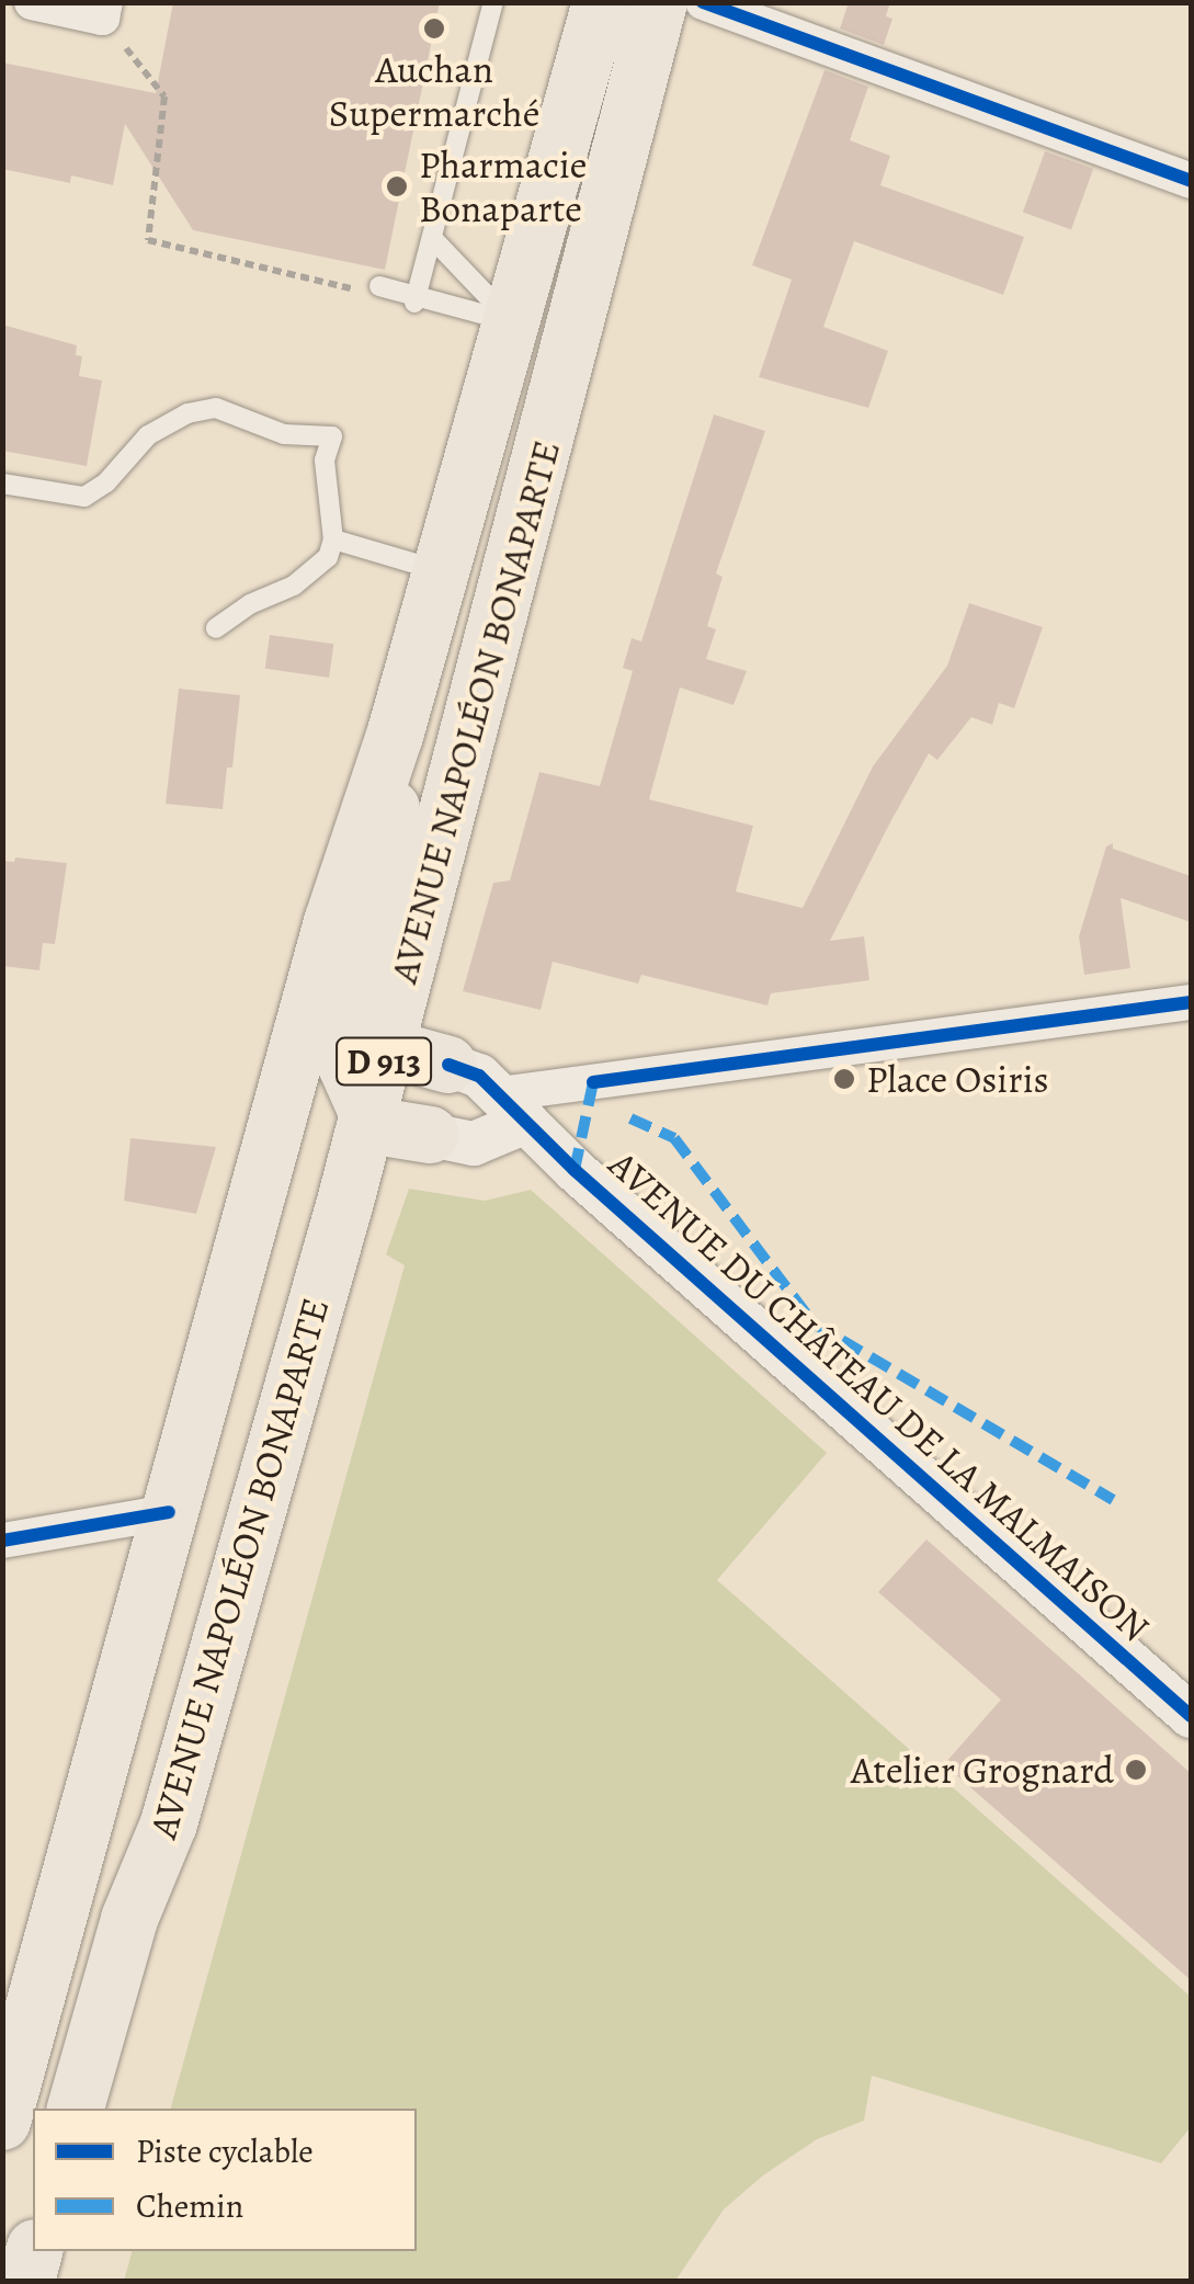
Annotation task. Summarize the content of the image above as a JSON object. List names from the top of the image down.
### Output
{
  "streets": {
    "main road": ["AVENUE NAPOLÉON BONAPARTE", "D 913"],
    "street": ["AVENUE DU CHÂTEAU DE LA MALMAISON"]
  },
  "crossings": [
    ["AVENUE NAPOLÉON BONAPARTE", "D 913"]
  ],
  "places": [
    "Auchan Supermarché",
    "Pharmacie Bonaparte",
    "Place Osiris",
    "Atelier Grognard"
  ],
  "legend": ["Piste cyclable", "Chemin"]
}
